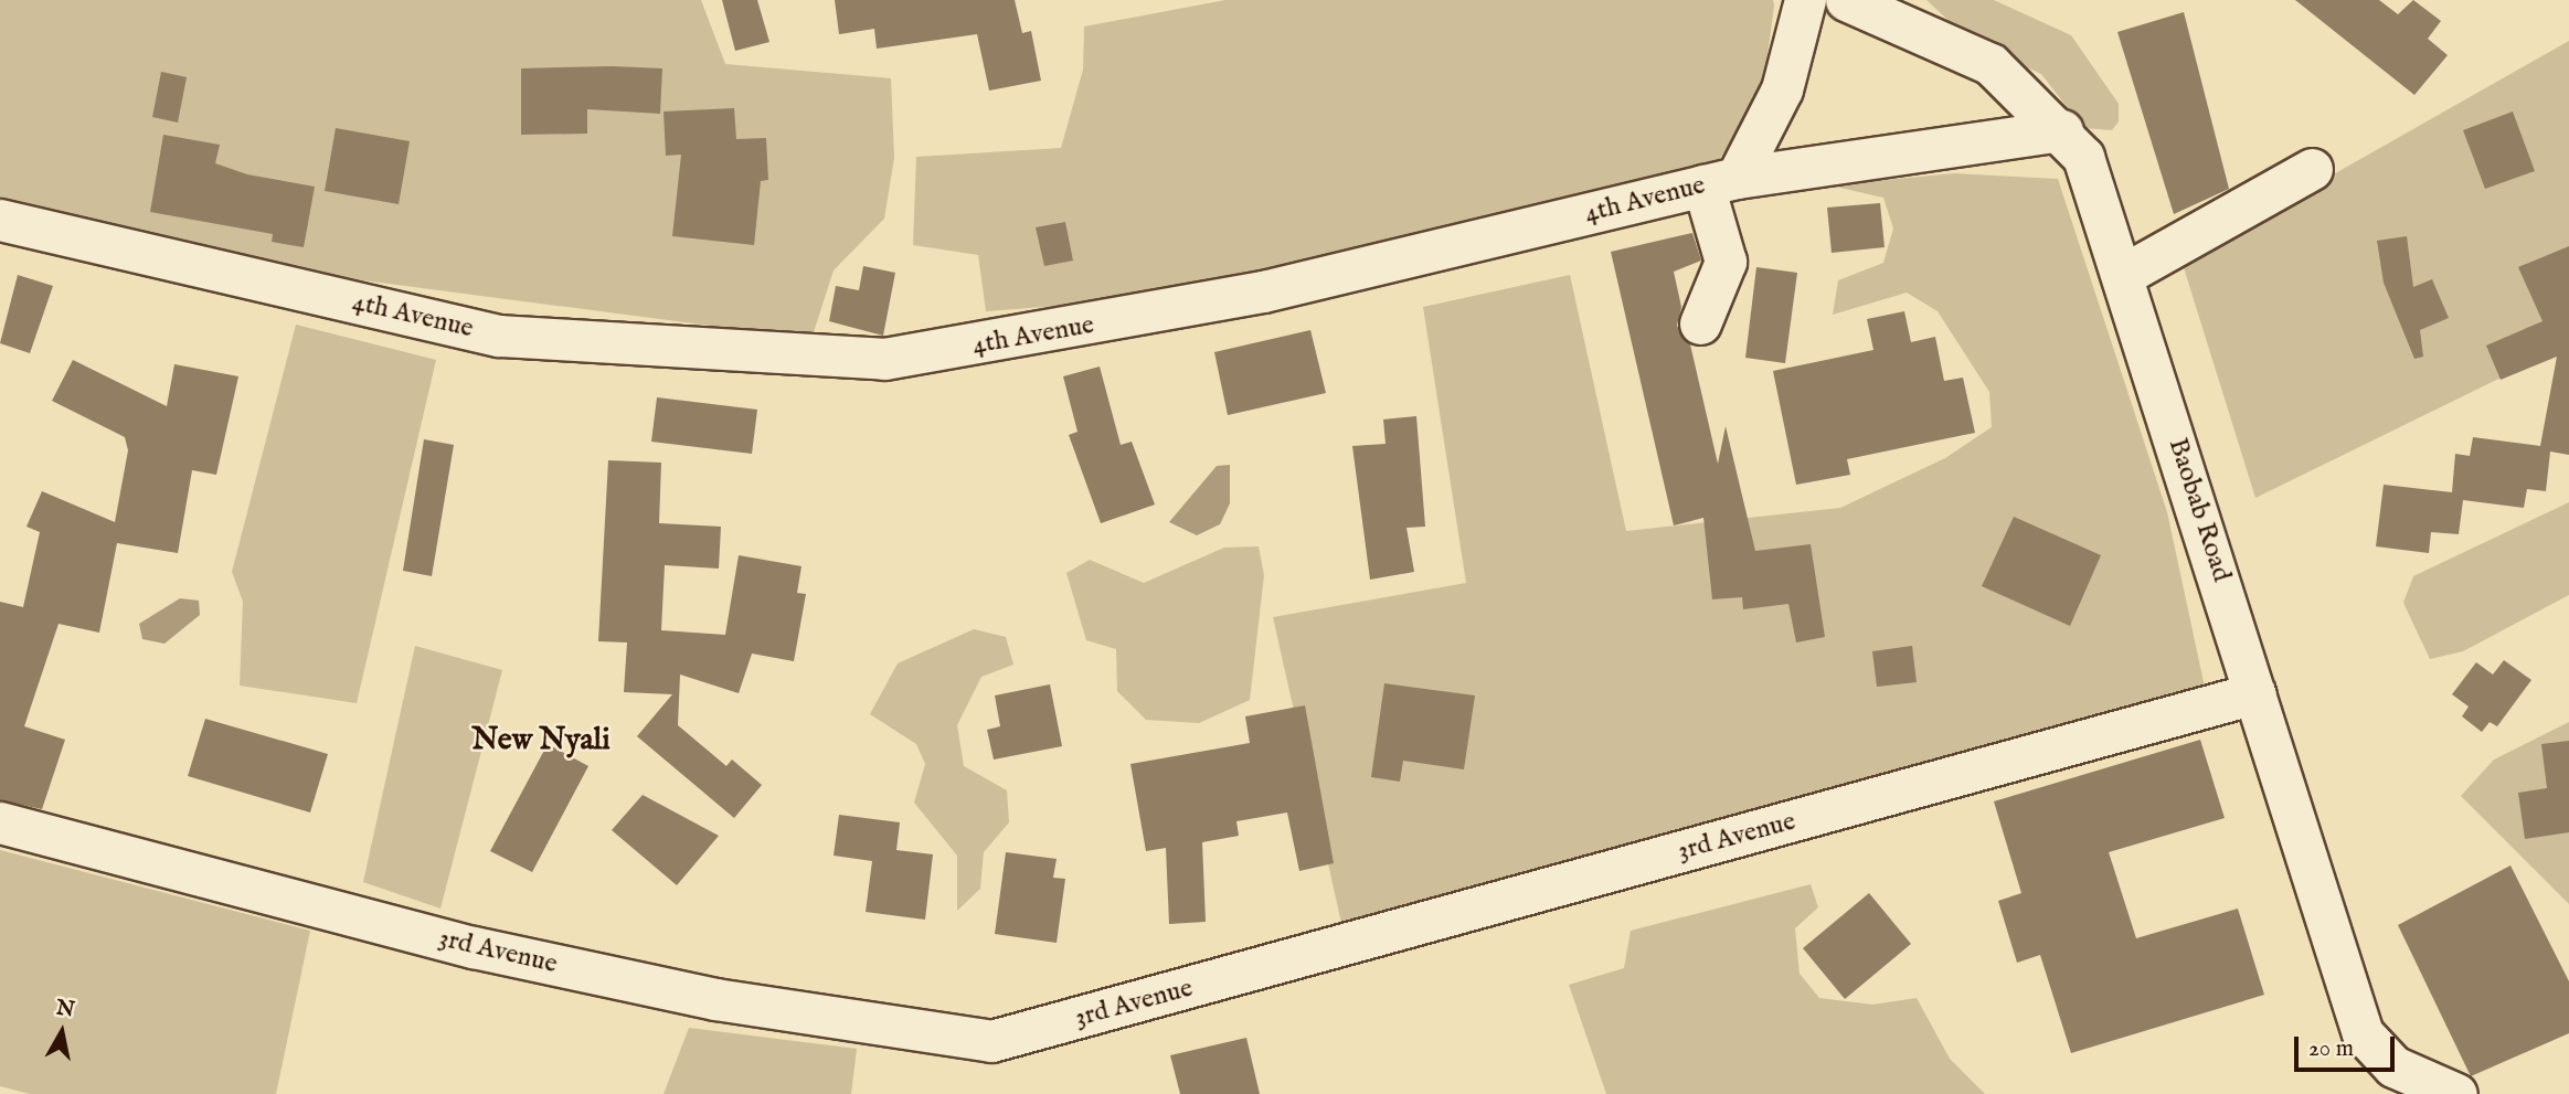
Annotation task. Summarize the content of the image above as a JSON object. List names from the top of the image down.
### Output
{
  "streets": {
    "street": ["4th Avenue", "Baobab Road", "3rd Avenue"]
  },
  "crossings": [
    ["4th Avenue", "Baobab Road"],
    ["Baobab Road", "3rd Avenue"]
  ],
  "districts": ["New Nyali"],
  "scale_bar": "20 m",
  "north": "top"
}
